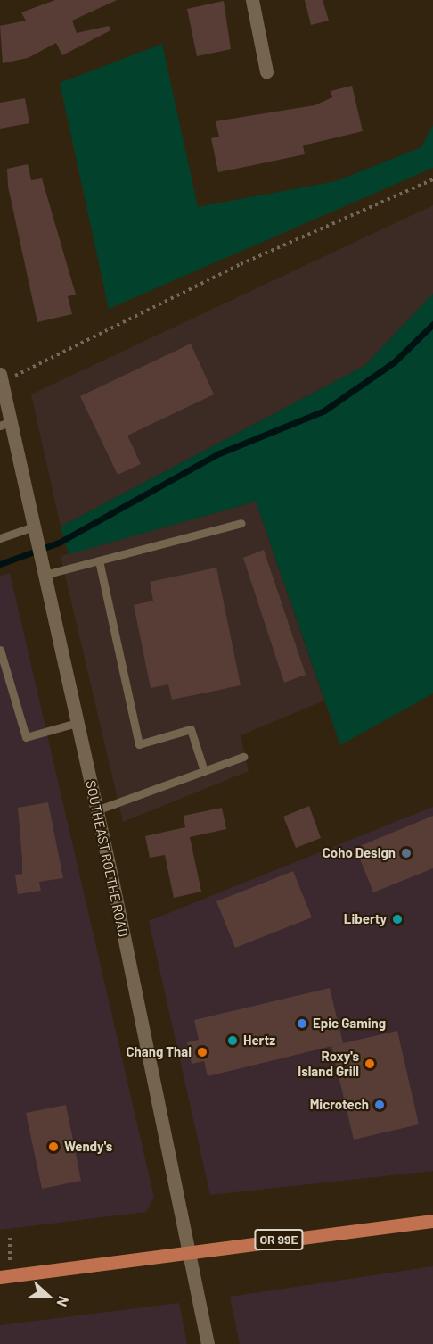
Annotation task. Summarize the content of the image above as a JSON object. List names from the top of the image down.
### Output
{
  "streets": {
    "main road": ["OR 99E"],
    "street": ["SOUTHEAST ROETHE ROAD"]
  },
  "crossings": [
    ["SOUTHEAST ROETHE ROAD", "OR 99E"]
  ],
  "places": [
    "Coho Design",
    "Liberty",
    "Epic Gaming",
    "Hertz",
    "Chang Thai",
    "Roxy's Island Grill",
    "Microtech",
    "Wendy's"
  ],
  "north": "right"
}
